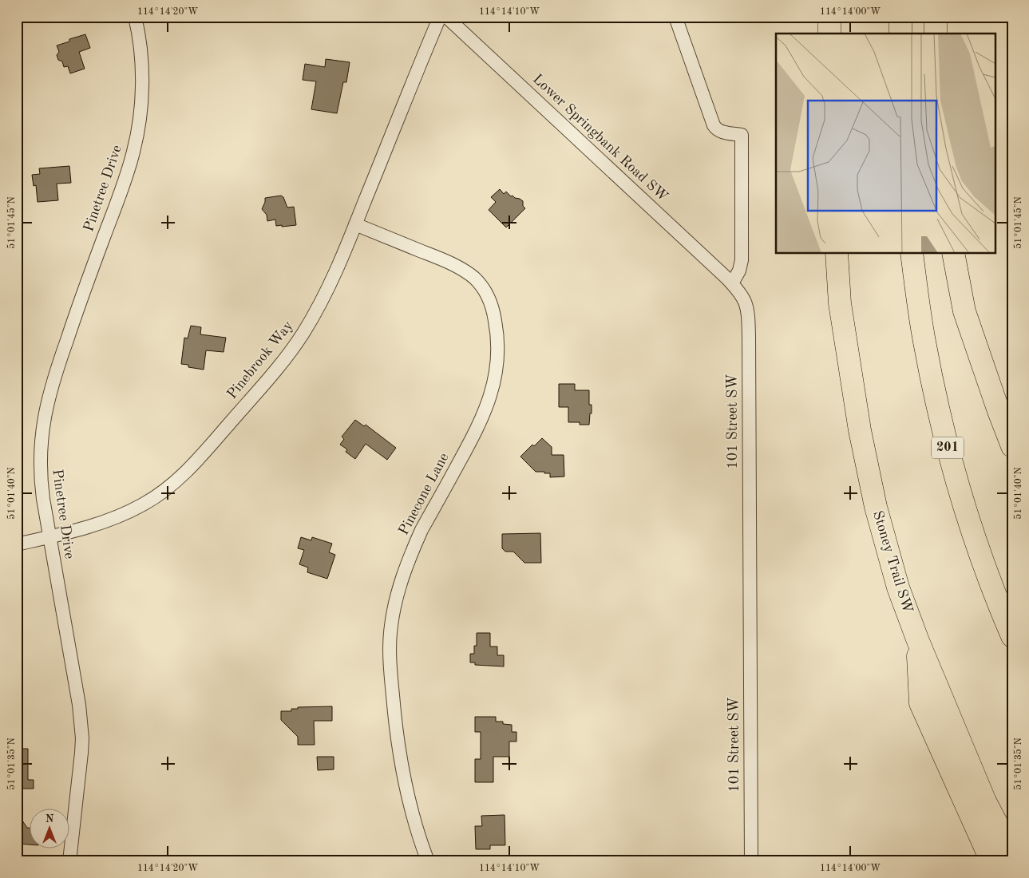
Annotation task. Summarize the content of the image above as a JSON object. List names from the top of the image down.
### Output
{
  "streets": {
    "highway": ["201", "Stoney Trail SW"],
    "street": [
      "Lower Springbank Road SW",
      "Pinetree Drive",
      "Pinebrook Way",
      "101 Street SW",
      "Pinecone Lane"
    ]
  },
  "crossings": [
    ["Lower Springbank Road SW", "101 Street SW"],
    ["Pinetree Drive", "Pinebrook Way"],
    ["Pinebrook Way", "Pinecone Lane"]
  ],
  "north": "top",
  "coordinates": [
    "114°14'20\"W",
    "114°14'10\"W",
    "114°14'00\"W",
    "51°01'45\"N",
    "51°01'40\"N",
    "51°01'35\"N"
  ]
}
